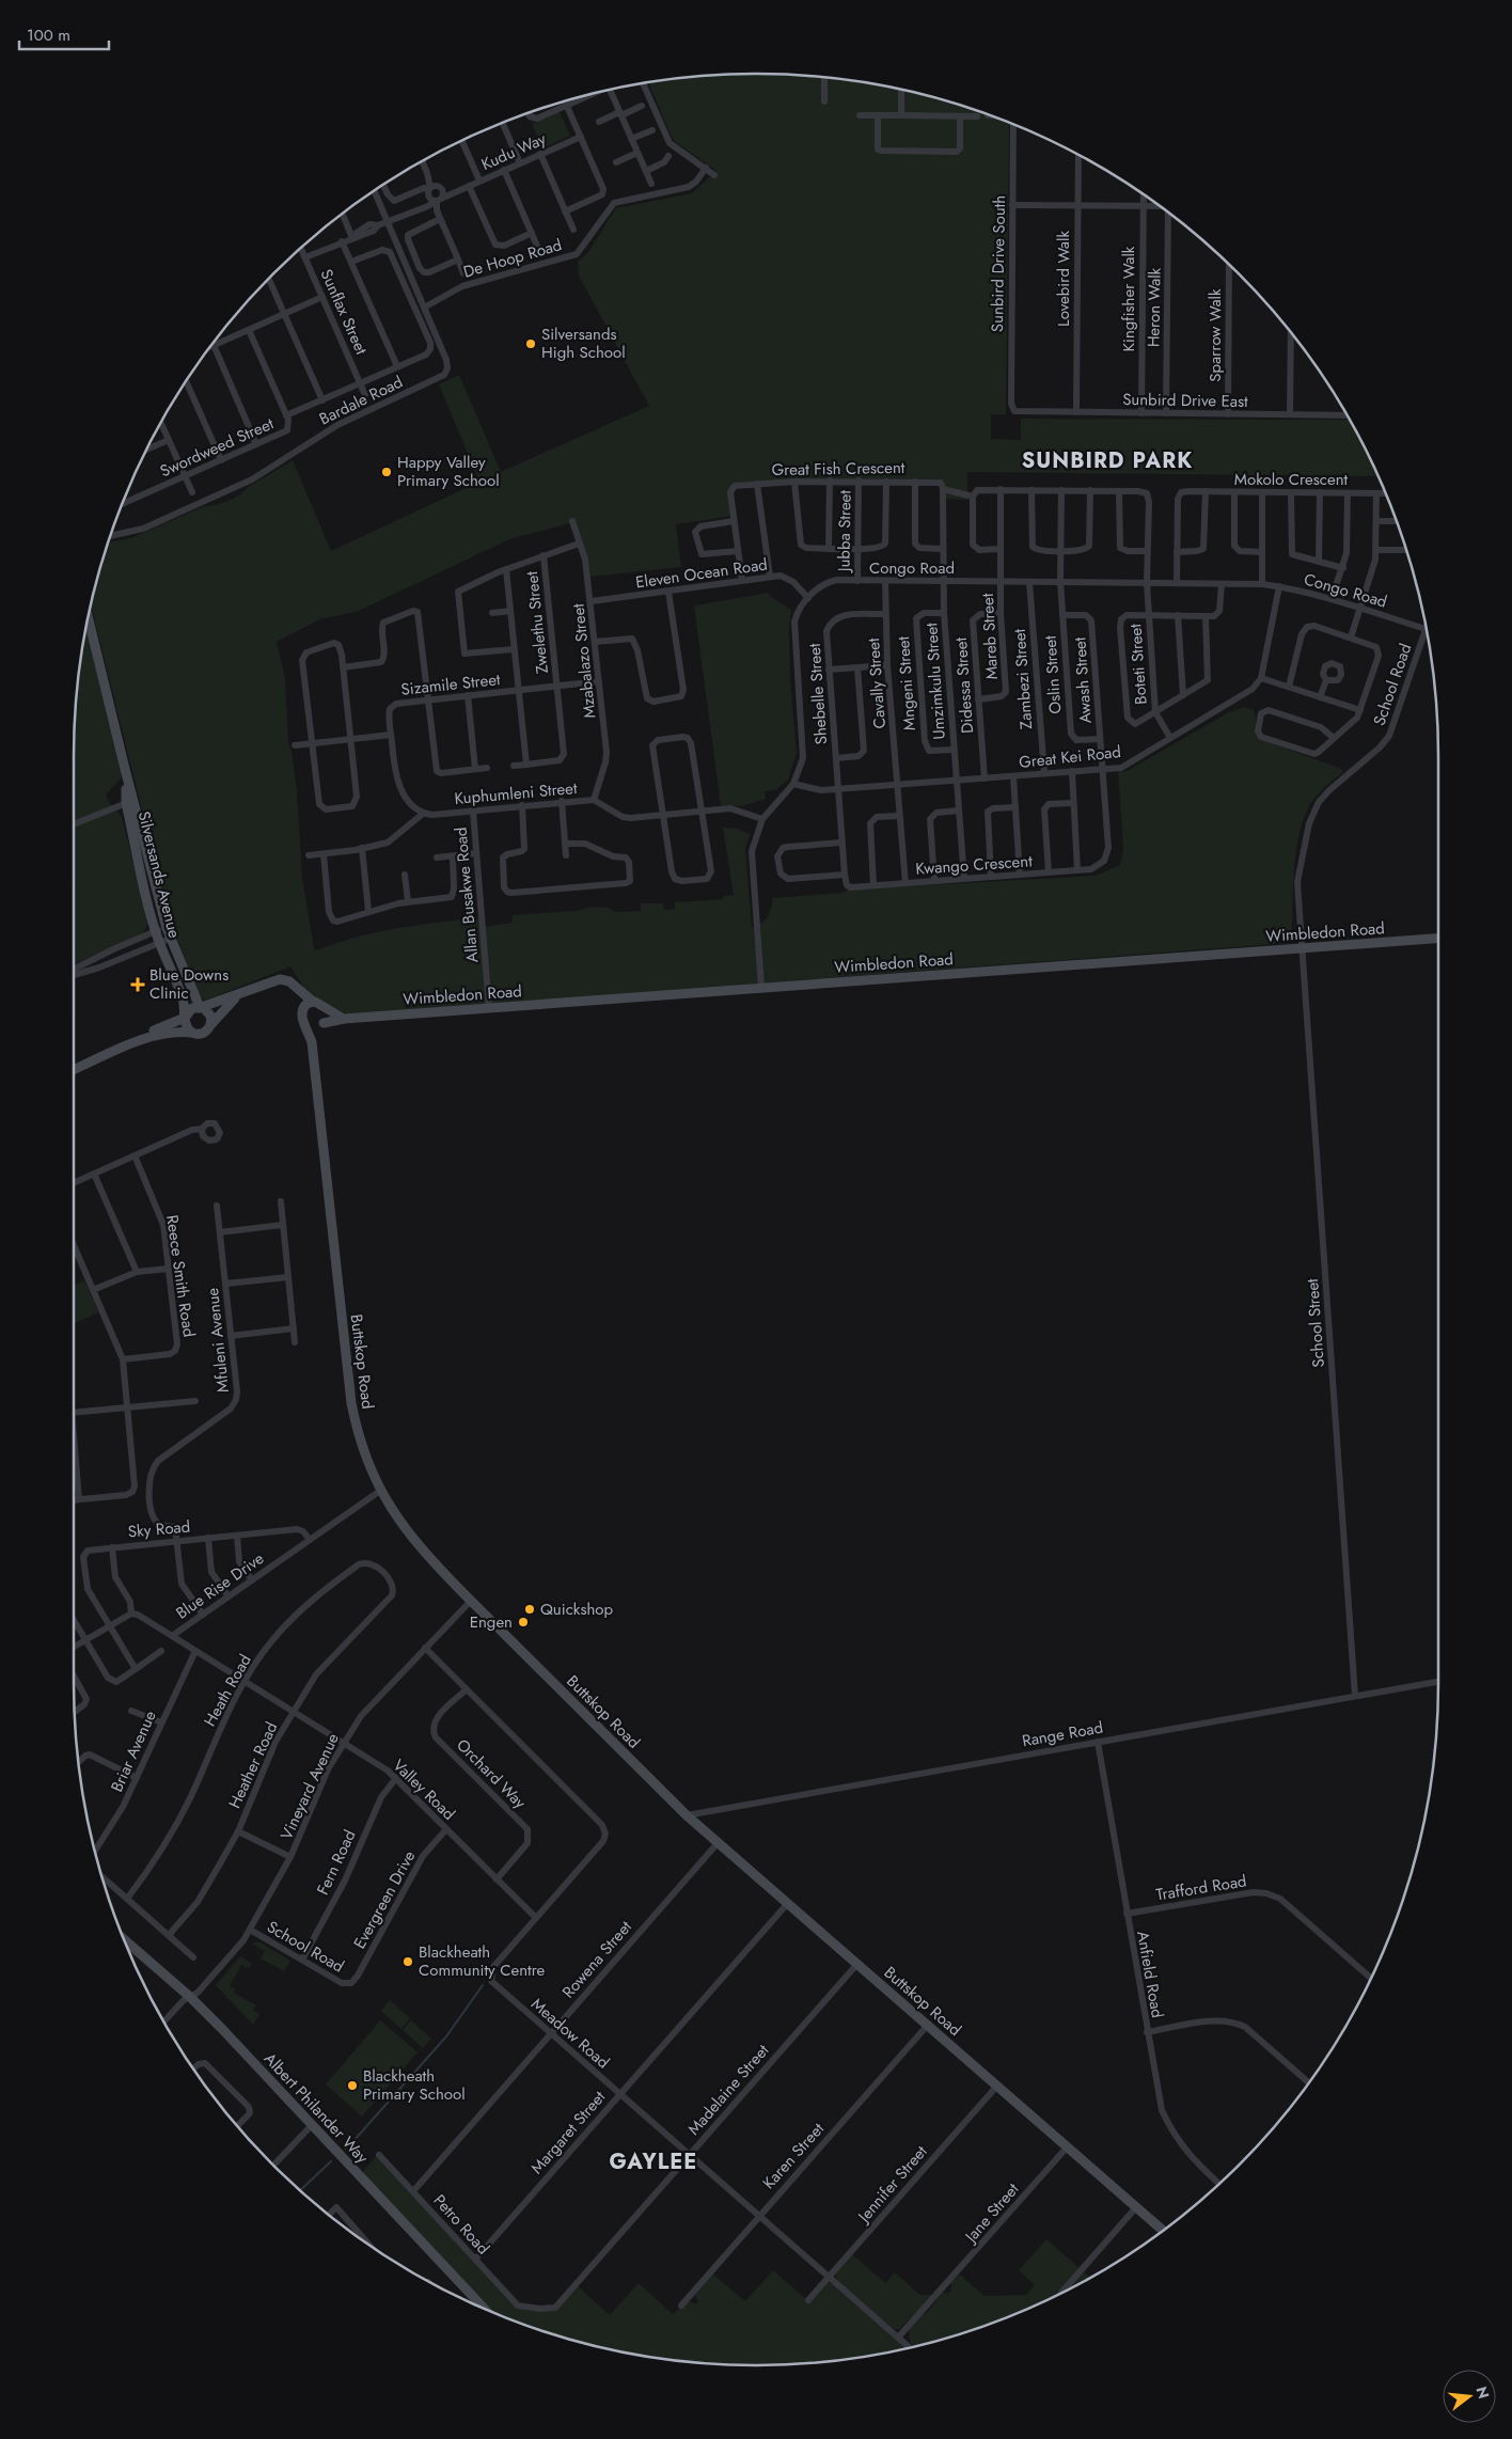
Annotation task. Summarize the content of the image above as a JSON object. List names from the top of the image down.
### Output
{
  "streets": {
    "street": [
      "Kudu Way",
      "De Hoop Road",
      "Sunbird Drive South",
      "Lovebird Walk",
      "Kingfisher Walk",
      "Heron Walk",
      "Sunflax Street",
      "Sparrow Walk",
      "Bardale Road",
      "Sunbird Drive East",
      "Swordweed Street",
      "Great Fish Crescent",
      "Mokolo Crescent",
      "Jubba Street",
      "Congo Road",
      "Eleven Ocean Road",
      "Zwelethu Street",
      "Mareb Street",
      "Mzabalazo Street",
      "Boteti Street",
      "Oslin Street",
      "Zambezi Street",
      "Awash Street",
      "Umzimkulu Street",
      "Cavally Street",
      "Mngeni Street",
      "Sizamile Street",
      "School Road",
      "Didessa Street",
      "Shebelle Street",
      "Great Kei Road",
      "Kuphumleni Street",
      "Kwango Crescent",
      "Silversands Avenue",
      "Allan Busakwe Road",
      "Wimbledon Road",
      "Reece Smith Road",
      "School Street",
      "Mfuleni Avenue",
      "Buttskop Road",
      "Sky Road",
      "Blue Rise Drive",
      "Heath Road",
      "Range Road",
      "Briar Avenue",
      "Heather Road",
      "Orchard Way",
      "Vineyard Avenue",
      "Valley Road",
      "Fern Road",
      "Trafford Road",
      "Evergreen Drive",
      "Rowena Street",
      "Anfield Road",
      "Meadow Road",
      "Madelaine Street",
      "Albert Philander Way",
      "Margaret Street",
      "Karen Street",
      "Jennifer Street",
      "Jane Street",
      "Petro Road"
    ]
  },
  "crossings": [
    ["De Hoop Road", "Bardale Road"],
    ["Sunbird Drive South", "Sunbird Drive East"],
    ["Lovebird Walk", "Sunbird Drive East"],
    ["Kingfisher Walk", "Sunbird Drive East"],
    ["Heron Walk", "Sunbird Drive East"],
    ["Sparrow Walk", "Sunbird Drive East"],
    ["Great Fish Crescent", "Jubba Street"],
    ["Great Fish Crescent", "Eleven Ocean Road"],
    ["Mokolo Crescent", "Congo Road"],
    ["Jubba Street", "Congo Road"],
    ["Congo Road", "Eleven Ocean Road"],
    ["Congo Road", "Mareb Street"],
    ["Congo Road", "Boteti Street"],
    ["Congo Road", "Oslin Street"],
    ["Congo Road", "Zambezi Street"],
    ["Congo Road", "Umzimkulu Street"],
    ["Congo Road", "Cavally Street"],
    ["Congo Road", "School Road"],
    ["Congo Road", "Great Kei Road"],
    ["Congo Road", "Kuphumleni Street"],
    ["Congo Road", "Wimbledon Road"],
    ["Eleven Ocean Road", "Mzabalazo Street"],
    ["Zwelethu Street", "Sizamile Street"],
    ["Mareb Street", "Didessa Street"],
    ["Mzabalazo Street", "Sizamile Street"],
    ["Mzabalazo Street", "Kuphumleni Street"],
    ["Boteti Street", "Great Kei Road"],
    ["Oslin Street", "Awash Street"],
    ["Zambezi Street", "Great Kei Road"],
    ["Awash Street", "Great Kei Road"],
    ["Awash Street", "Kwango Crescent"],
    ["Umzimkulu Street", "Mngeni Street"],
    ["Umzimkulu Street", "Great Kei Road"],
    ["Umzimkulu Street", "Kwango Crescent"],
    ["Cavally Street", "Shebelle Street"],
    ["Cavally Street", "Great Kei Road"],
    ["Cavally Street", "Kwango Crescent"],
    ["Sizamile Street", "Kuphumleni Street"],
    ["School Road", "Wimbledon Road"],
    ["School Road", "School Street"],
    ["School Road", "Vineyard Avenue"],
    ["School Road", "Fern Road"],
    ["School Road", "Evergreen Drive"],
    ["Didessa Street", "Great Kei Road"],
    ["Shebelle Street", "Great Kei Road"],
    ["Great Kei Road", "Kwango Crescent"],
    ["Kuphumleni Street", "Allan Busakwe Road"],
    ["Allan Busakwe Road", "Wimbledon Road"],
    ["Wimbledon Road", "School Street"],
    ["Wimbledon Road", "Buttskop Road"],
    ["School Street", "Range Road"],
    ["Mfuleni Avenue", "Sky Road"],
    ["Buttskop Road", "Blue Rise Drive"],
    ["Buttskop Road", "Range Road"],
    ["Buttskop Road", "Vineyard Avenue"],
    ["Buttskop Road", "Rowena Street"],
    ["Buttskop Road", "Madelaine Street"],
    ["Buttskop Road", "Margaret Street"],
    ["Buttskop Road", "Karen Street"],
    ["Buttskop Road", "Jennifer Street"],
    ["Buttskop Road", "Jane Street"],
    ["Sky Road", "Blue Rise Drive"],
    ["Blue Rise Drive", "Valley Road"],
    ["Heath Road", "Heather Road"],
    ["Heath Road", "Valley Road"],
    ["Range Road", "Anfield Road"],
    ["Briar Avenue", "Valley Road"],
    ["Heather Road", "Valley Road"],
    ["Orchard Way", "Valley Road"],
    ["Orchard Way", "Meadow Road"],
    ["Vineyard Avenue", "Valley Road"],
    ["Vineyard Avenue", "Meadow Road"],
    ["Vineyard Avenue", "Albert Philander Way"],
    ["Valley Road", "Fern Road"],
    ["Valley Road", "Evergreen Drive"],
    ["Valley Road", "Meadow Road"],
    ["Trafford Road", "Anfield Road"],
    ["Rowena Street", "Meadow Road"],
    ["Rowena Street", "Petro Road"],
    ["Meadow Road", "Madelaine Street"],
    ["Meadow Road", "Margaret Street"],
    ["Meadow Road", "Karen Street"],
    ["Meadow Road", "Jennifer Street"],
    ["Meadow Road", "Jane Street"],
    ["Madelaine Street", "Petro Road"],
    ["Margaret Street", "Petro Road"]
  ],
  "districts": ["SUNBIRD PARK", "GAYLEE"],
  "places": {
    "other": [
      "Silversands High School",
      "Happy Valley Primary School",
      "Quickshop",
      "Engen",
      "Blackheath Community Centre",
      "Blackheath Primary School"
    ],
    "health": ["Blue Downs Clinic"]
  },
  "scale_bar": "100 m",
  "north": "right"
}
